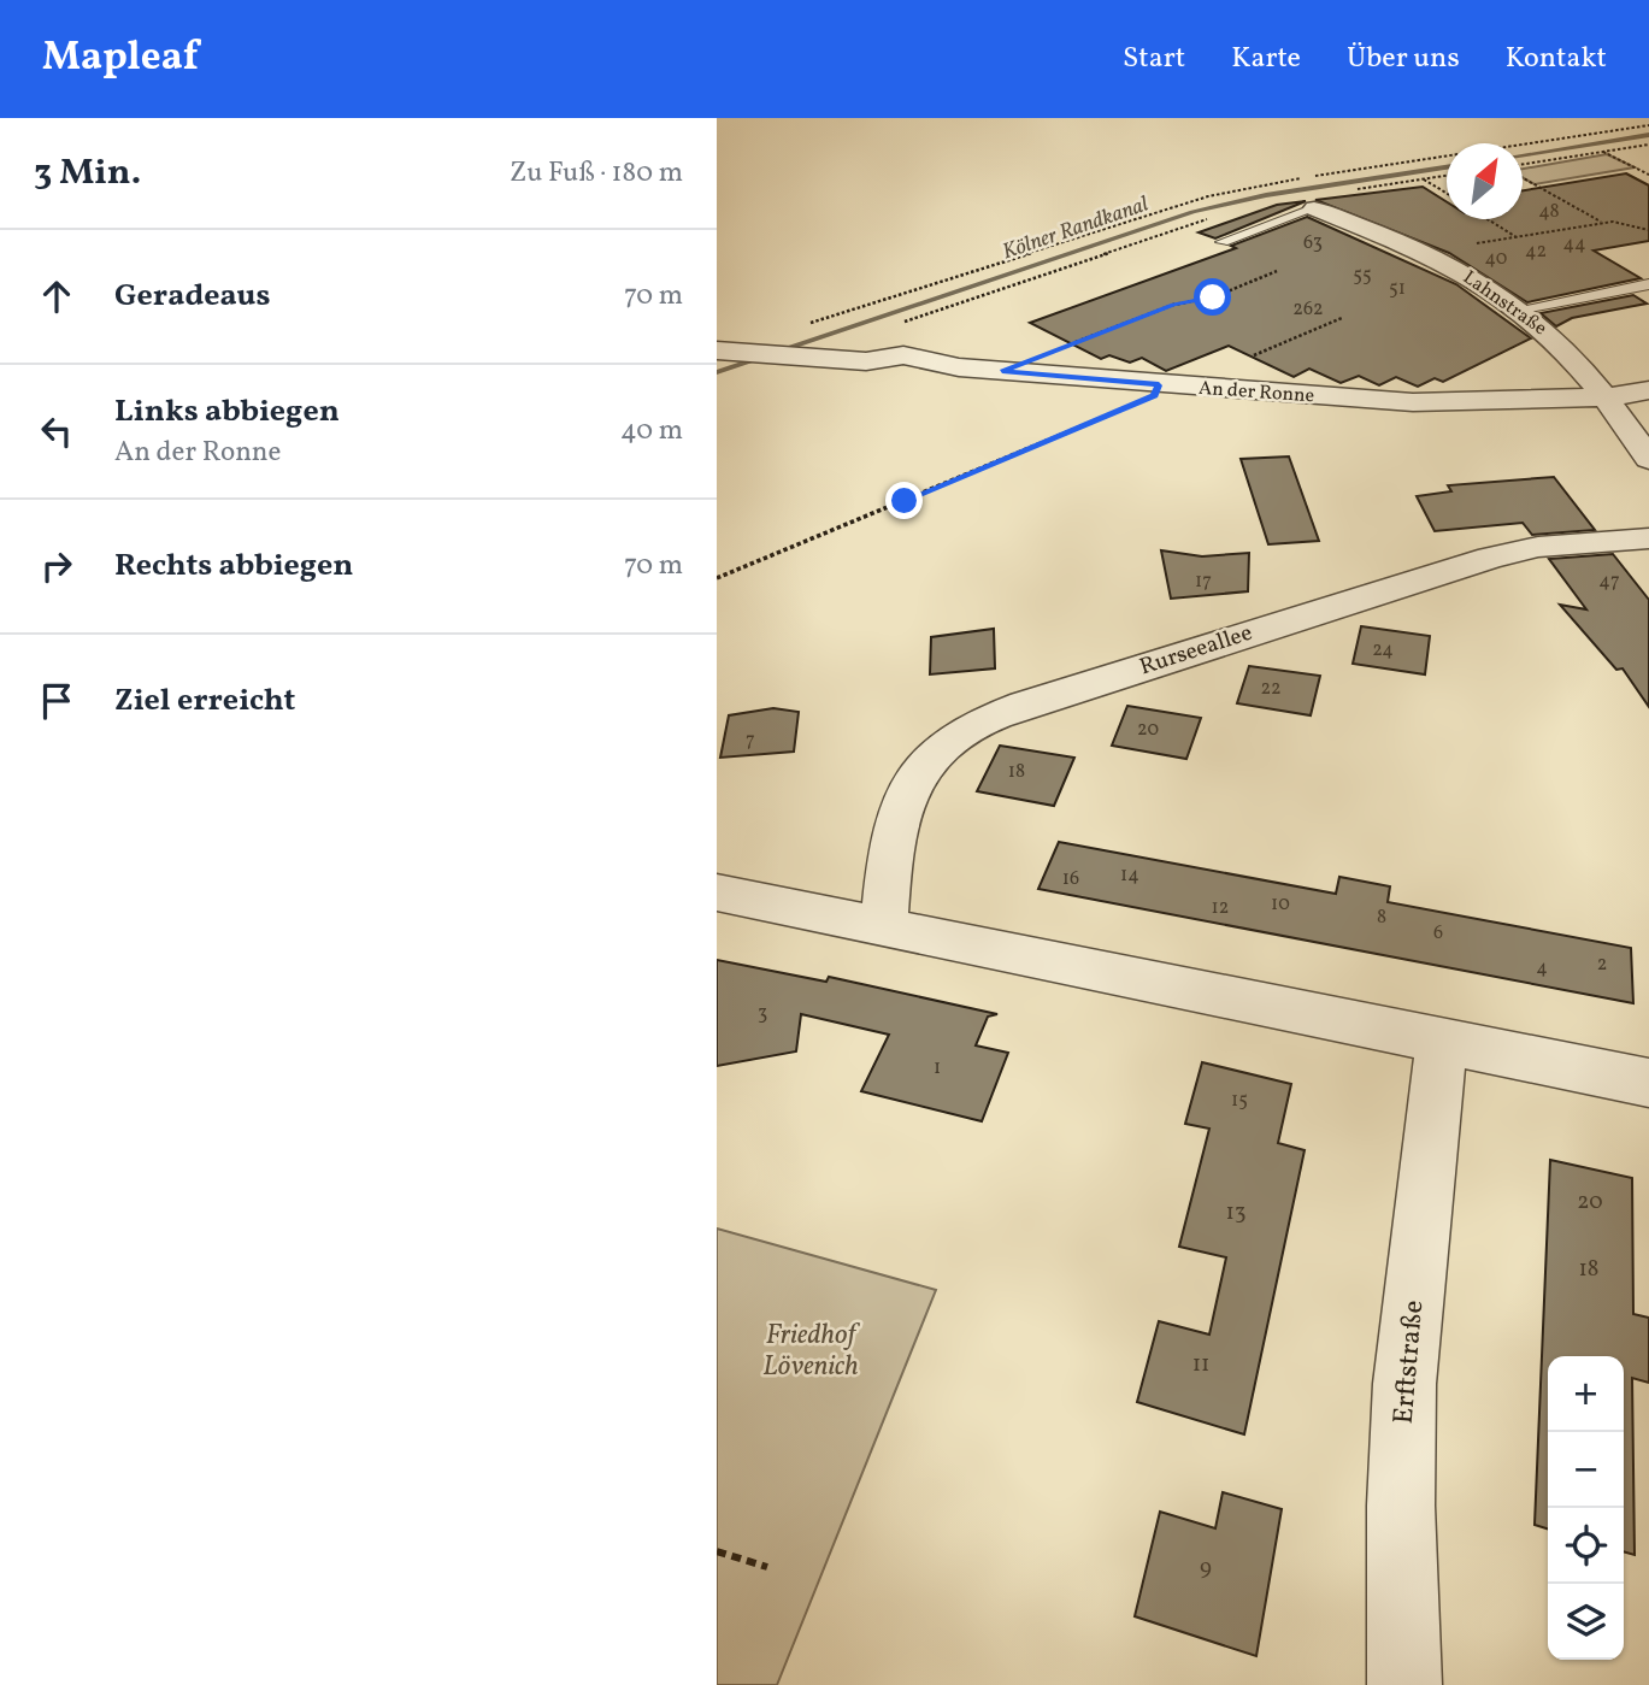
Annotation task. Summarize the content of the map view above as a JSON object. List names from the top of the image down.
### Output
{
  "streets": {
    "street": [
      "Lahnstraße",
      "An der Ronne",
      "Rurseeallee",
      "Erftstraße"
    ]
  },
  "crossings": [
    ["Lahnstraße", "An der Ronne"]
  ],
  "water": ["Kölner Randkanal"],
  "parks": ["Friedhof Lövenich"],
  "house_numbers": [
    "48",
    "63",
    "44",
    "42",
    "40",
    "55",
    "51",
    "262",
    "17",
    "47",
    "24",
    "22",
    "20",
    "7",
    "18",
    "14",
    "16",
    "10",
    "12",
    "8",
    "6",
    "2",
    "4",
    "3",
    "1",
    "15",
    "20",
    "13",
    "18",
    "11",
    "9"
  ],
  "north": "top right",
  "page": {
    "header": "Mapleaf",
    "nav": [
      "Start",
      "Karte",
      "Über uns",
      "Kontakt"
    ],
    "heading": ["3 Min.", "Zu Fuß · 180 m"],
    "list": [
      ["Geradeaus", "70 m"],
      ["Links abbiegen", "An der Ronne", "40 m"],
      ["Rechts abbiegen", "70 m"],
      "Ziel erreicht"
    ],
    "map_buttons": ["+", "−"]
  }
}
